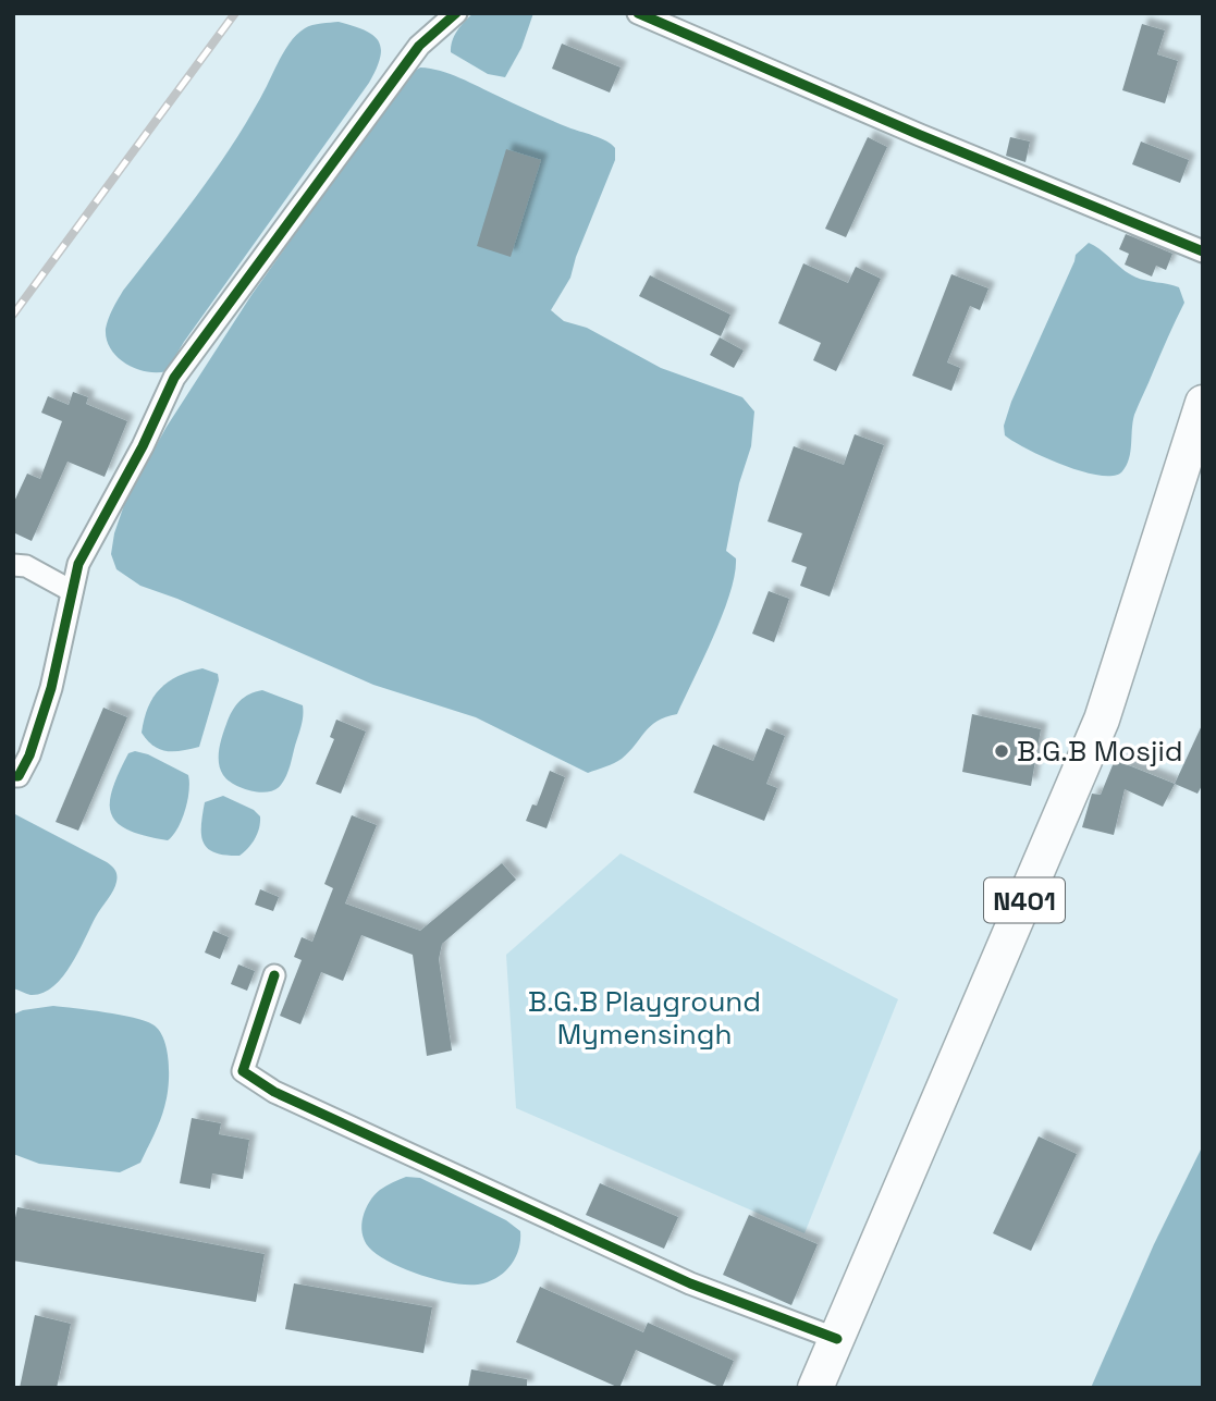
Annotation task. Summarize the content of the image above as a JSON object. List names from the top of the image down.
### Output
{
  "streets": {
    "highway": ["N401"]
  },
  "parks": ["B.G.B Playground Mymensingh"],
  "places": ["B.G.B Mosjid"]
}
